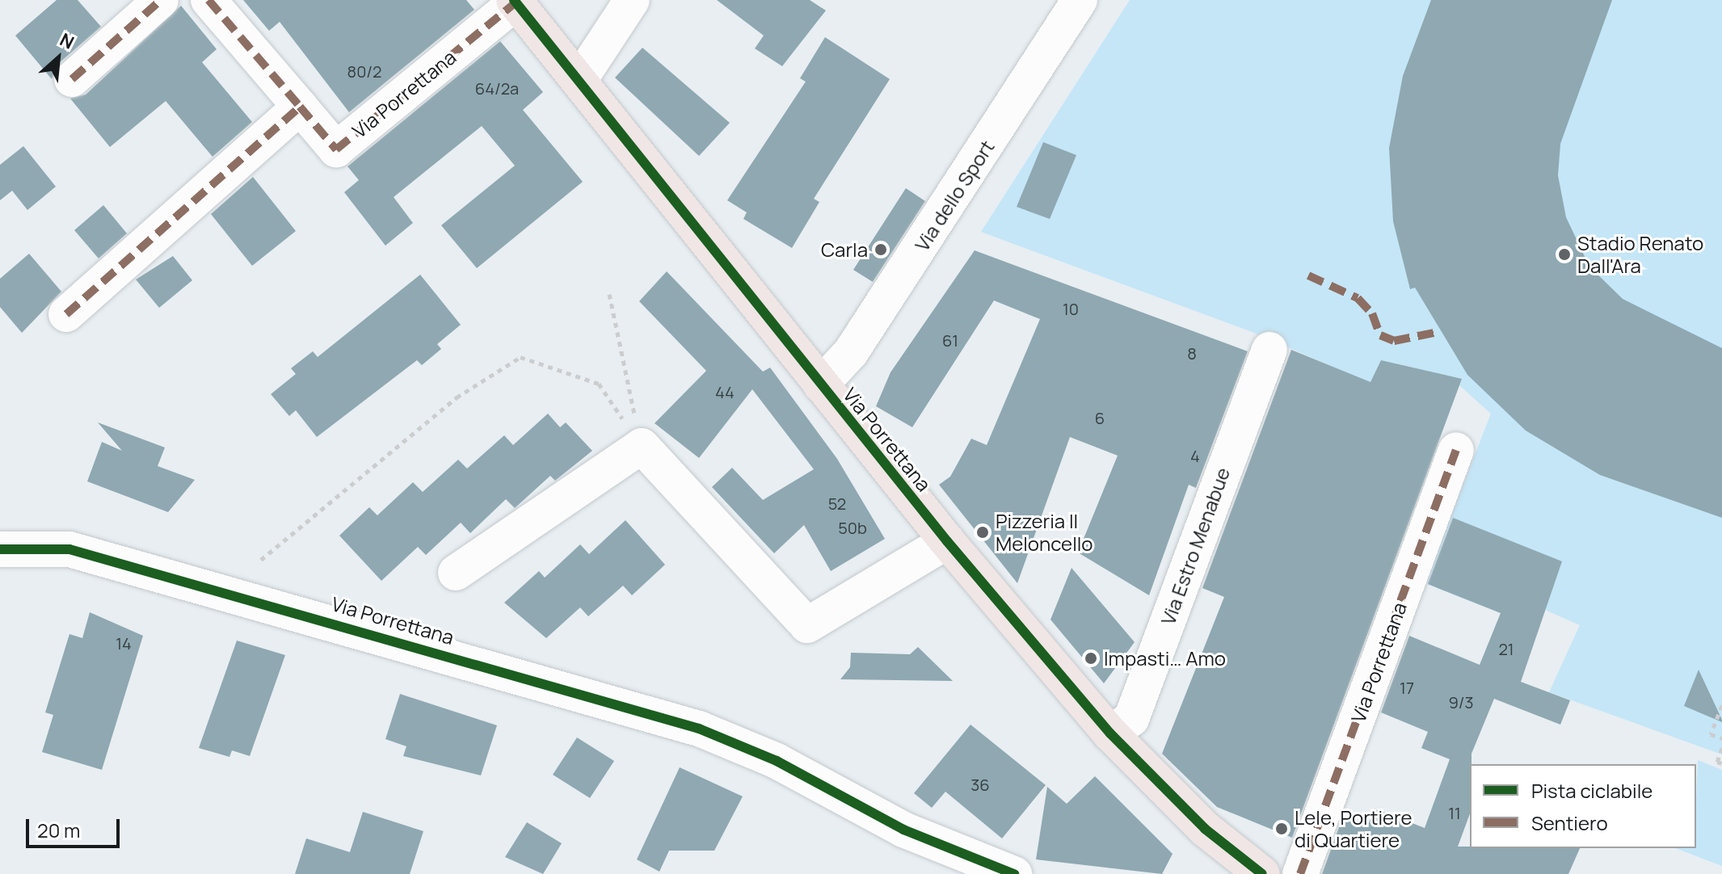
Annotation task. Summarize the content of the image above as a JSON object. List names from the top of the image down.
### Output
{
  "streets": {
    "main road": ["Via Porrettana"],
    "street": ["Via dello Sport", "Via Estro Menabue"]
  },
  "crossings": [
    ["Via Porrettana", "Via dello Sport"],
    ["Via Porrettana", "Via Estro Menabue"]
  ],
  "places": [
    "Carla",
    "Stadio Renato Dall'Ara",
    "Pizzeria Il Meloncello",
    "Impasti… Amo",
    "Lele, Portiere di Quartiere"
  ],
  "house_numbers": [
    "80/2",
    "64/2a",
    "10",
    "61",
    "8",
    "44",
    "6",
    "4",
    "52",
    "50b",
    "14",
    "21",
    "17",
    "9/3",
    "36",
    "11"
  ],
  "legend": ["Pista ciclabile", "Sentiero"],
  "scale_bar": "20 m",
  "north": "top right"
}
